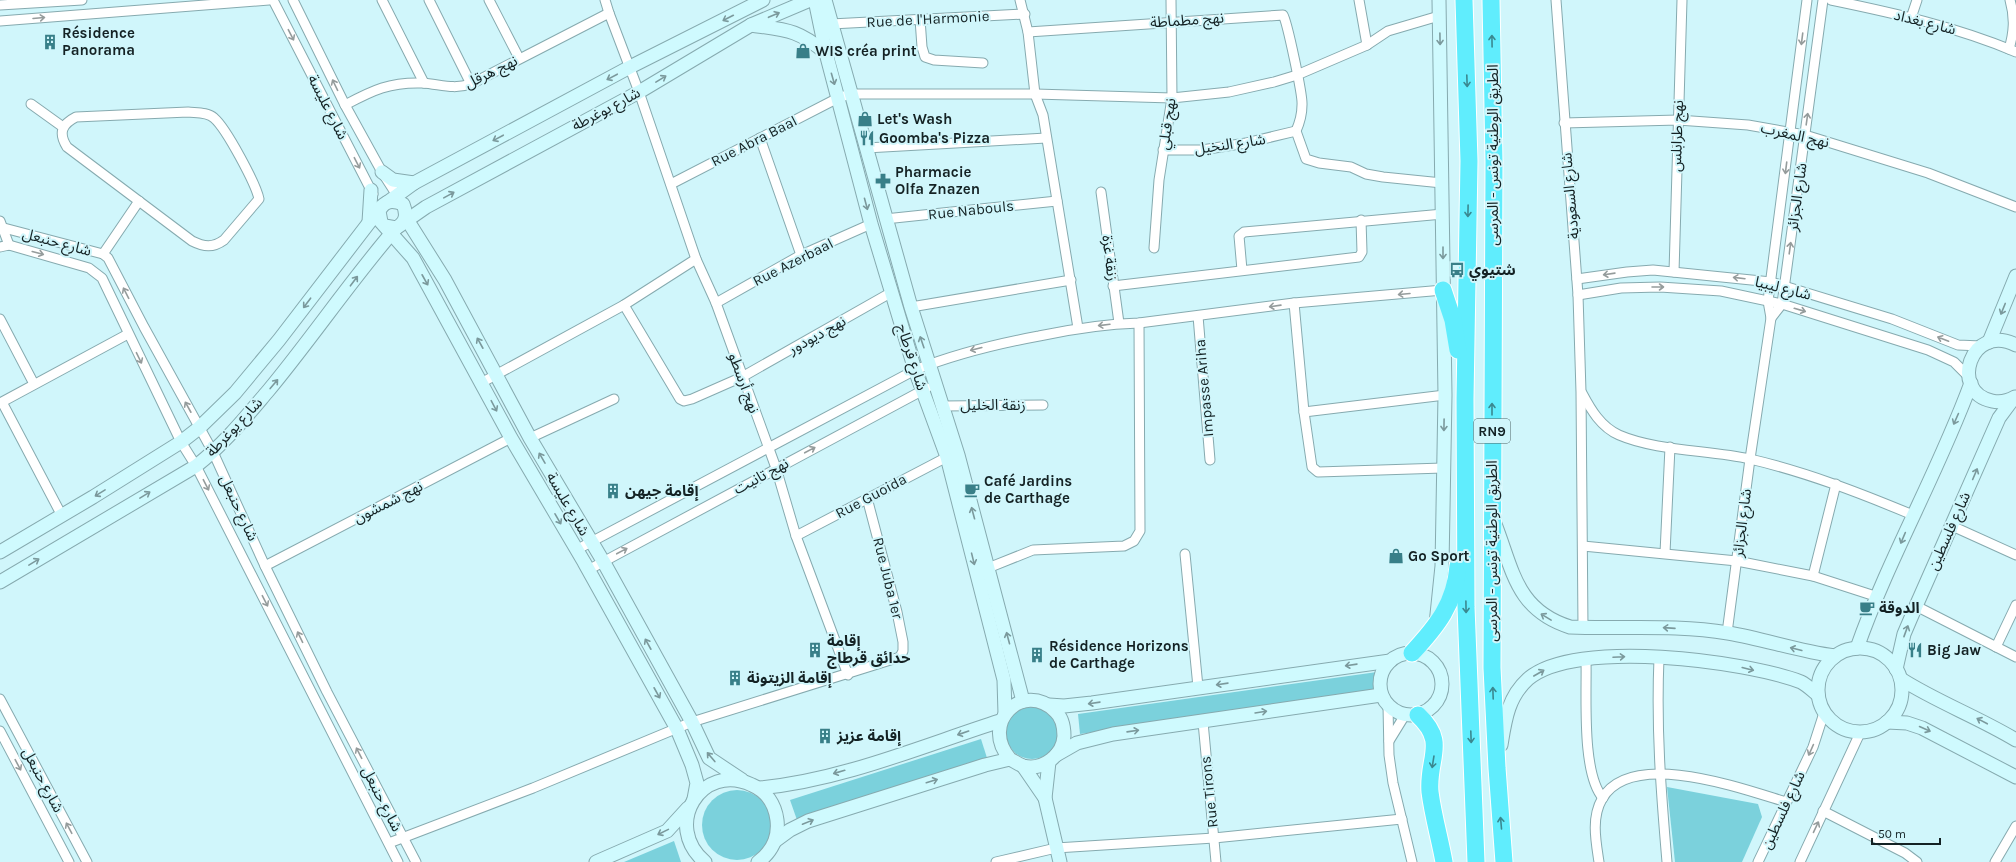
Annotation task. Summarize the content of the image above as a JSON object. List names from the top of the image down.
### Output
{
  "streets": {
    "highway": ["الطريق الوطنية تونس - المرسى", "RN9"],
    "street": [
      "Rue de l'Harmonie",
      "نهج مطماطة",
      "شارع بغداد",
      "نهج هرقل",
      "شارع عليسة",
      "شارع يوغرطة",
      "نهج قبلي",
      "نهج المغرب",
      "نهج طرابلس",
      "Rue Abra Baal",
      "شارع النخيل",
      "شارع السعودية",
      "شارع الجزائر",
      "Rue Nabouls",
      "شارع حنبعل",
      "زنقة غزة",
      "Rue Azerbaal",
      "شارع ليبيا",
      "نهج ديودور",
      "شارع قرطاج",
      "نهج أرسطو",
      "Impasse Ariha",
      "زنقة الخليل",
      "نهج تانيت",
      "Rue Guoida",
      "نهج شمشون",
      "شارع فلسطين",
      "Rue Juba 1er",
      "Rue Tirons"
    ]
  },
  "crossings": [
    ["Rue de l'Harmonie", "شارع قرطاج"],
    ["نهج مطماطة", "نهج قبلي"],
    ["نهج هرقل", "شارع عليسة"],
    ["نهج هرقل", "نهج أرسطو"],
    ["شارع عليسة", "شارع يوغرطة"],
    ["شارع عليسة", "نهج تانيت"],
    ["شارع عليسة", "نهج شمشون"],
    ["شارع عليسة", "Rue Juba 1er"],
    ["شارع يوغرطة", "شارع حنبعل"],
    ["شارع يوغرطة", "نهج أرسطو"],
    ["نهج قبلي", "شارع النخيل"],
    ["نهج المغرب", "نهج طرابلس"],
    ["نهج المغرب", "شارع السعودية"],
    ["نهج المغرب", "شارع الجزائر"],
    ["نهج طرابلس", "شارع ليبيا"],
    ["Rue Abra Baal", "شارع قرطاج"],
    ["Rue Abra Baal", "نهج أرسطو"],
    ["شارع السعودية", "شارع ليبيا"],
    ["شارع الجزائر", "شارع ليبيا"],
    ["Rue Nabouls", "شارع قرطاج"],
    ["شارع حنبعل", "نهج شمشون"],
    ["شارع حنبعل", "Rue Juba 1er"],
    ["Rue Azerbaal", "شارع قرطاج"],
    ["Rue Azerbaal", "نهج أرسطو"],
    ["نهج ديودور", "شارع قرطاج"],
    ["نهج ديودور", "نهج أرسطو"],
    ["شارع قرطاج", "زنقة الخليل"],
    ["شارع قرطاج", "نهج تانيت"],
    ["شارع قرطاج", "Rue Guoida"],
    ["نهج أرسطو", "نهج تانيت"],
    ["نهج أرسطو", "Rue Guoida"],
    ["نهج أرسطو", "Rue Juba 1er"],
    ["Rue Guoida", "Rue Juba 1er"]
  ],
  "places": {
    "building": [
      "Résidence Panorama",
      "إقامة جيهن",
      "إقامة حدائق قرطاج",
      "Résidence Horizons de Carthage",
      "إقامة الزيتونة",
      "إقامة عزيز"
    ],
    "shop": ["WIS créa print", "Let's Wash", "Go Sport"],
    "restaurant": ["Goomba's Pizza", "Big Jaw"],
    "pharmacy": ["Pharmacie Olfa Znazen"],
    "bus stop": ["شتيوي"],
    "cafe": ["Café Jardins de Carthage", "الدوقة"]
  },
  "scale_bar": "50 m"
}
